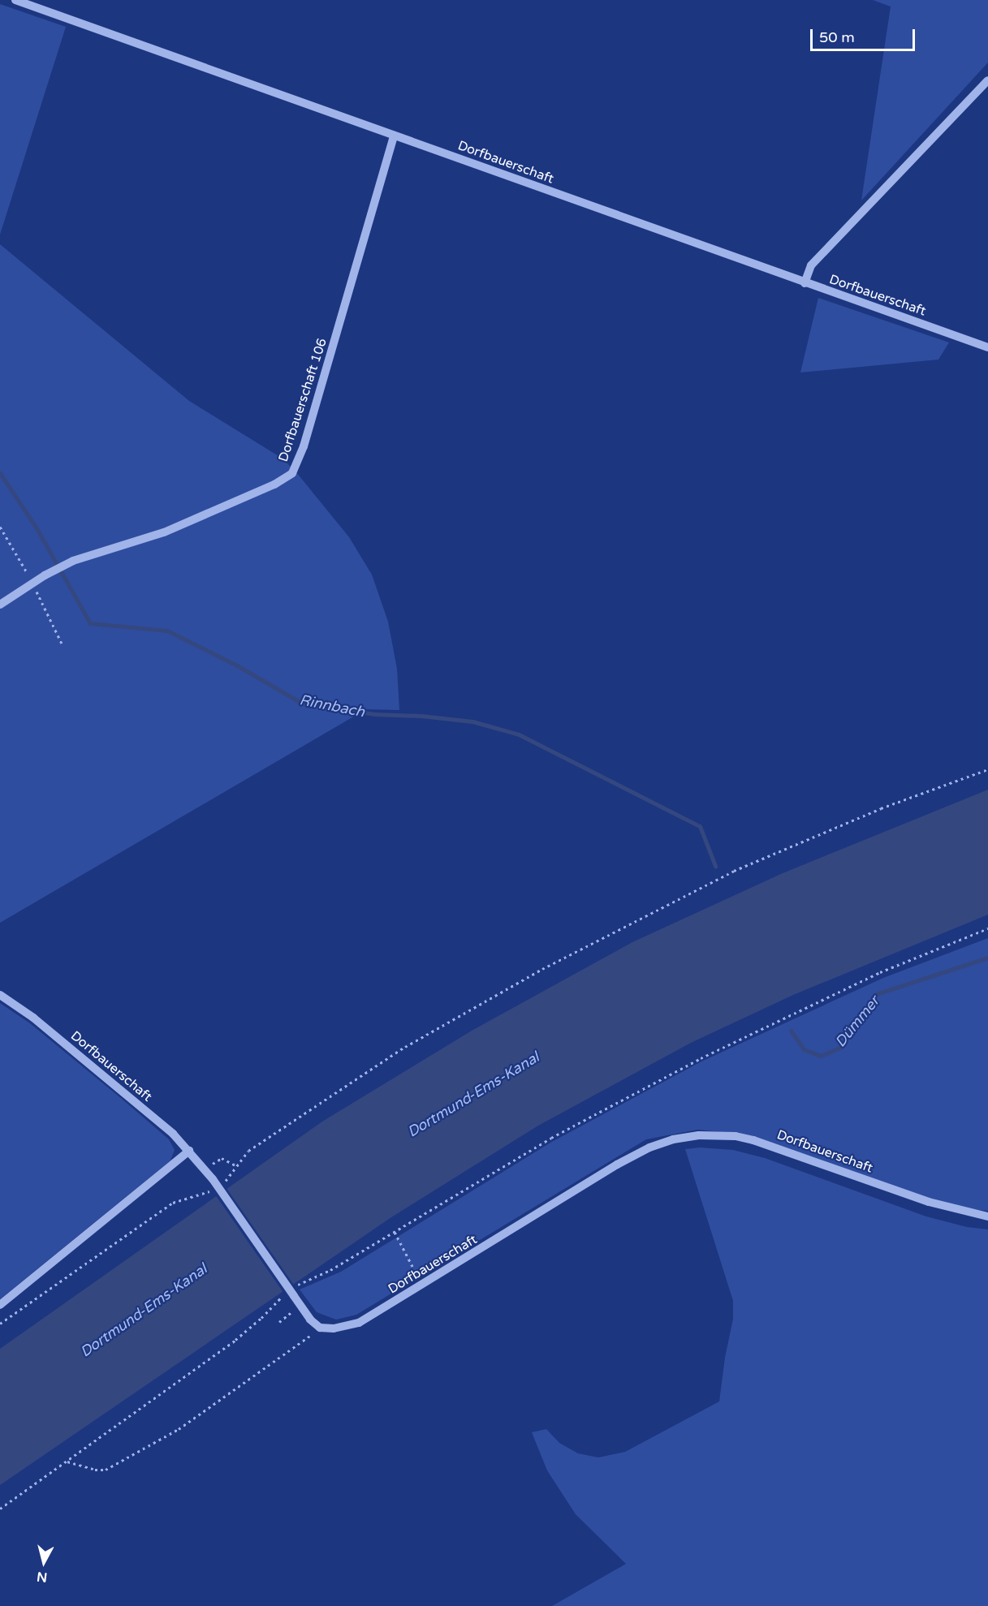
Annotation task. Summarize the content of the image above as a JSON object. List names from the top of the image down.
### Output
{
  "streets": {
    "street": ["Dorfbauerschaft", "Dorfbauerschaft 106"]
  },
  "crossings": [
    ["Dorfbauerschaft", "Dorfbauerschaft 106"]
  ],
  "water": ["Rinnbach", "Dümmer", "Dortmund-Ems-Kanal"],
  "scale_bar": "50 m",
  "north": "bottom"
}
